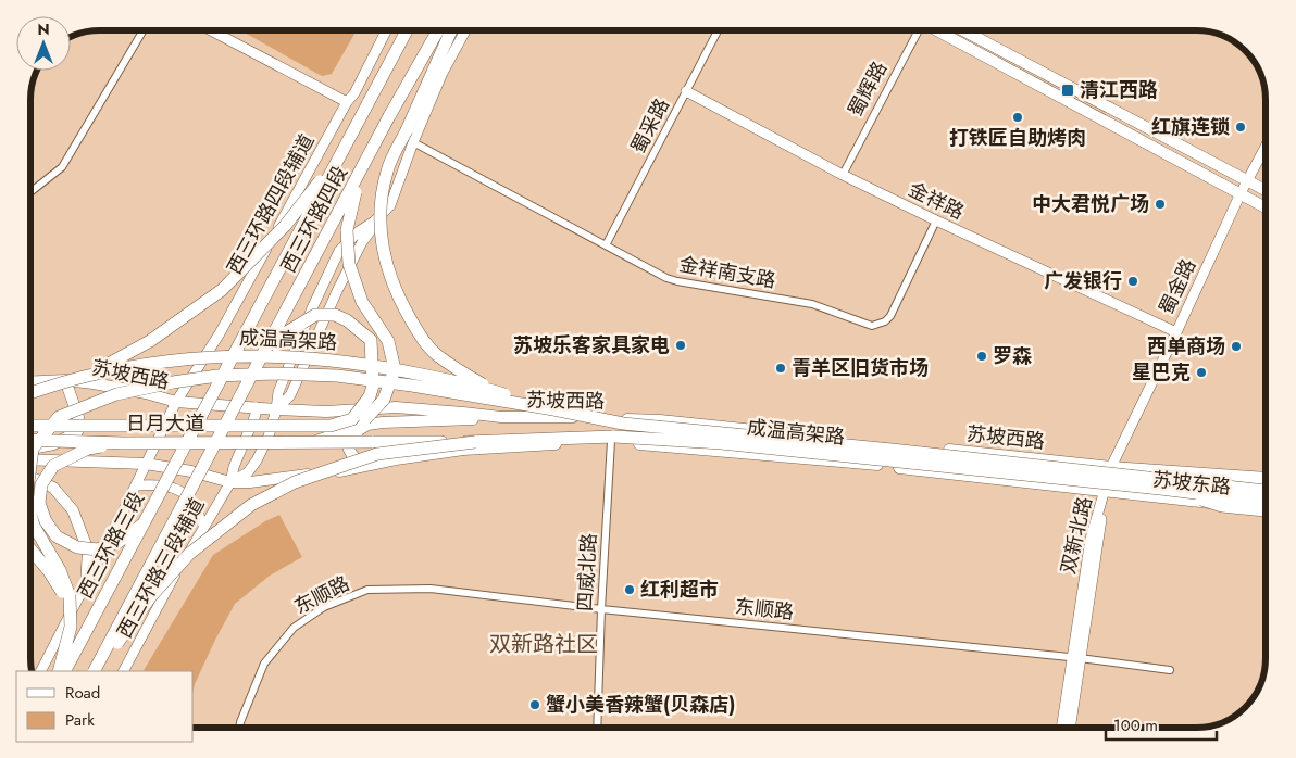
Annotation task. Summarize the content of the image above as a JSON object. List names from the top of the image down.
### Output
{
  "streets": {
    "highway": [
      "西三环路四段",
      "成温高架路",
      "日月大道",
      "西三环路三段"
    ],
    "main road": [
      "金祥路",
      "西三环路四段辅道",
      "蜀金路",
      "苏坡西路",
      "苏坡东路",
      "双新北路",
      "西三环路三段辅道"
    ],
    "street": [
      "蜀辉路",
      "蜀采路",
      "金祥南支路",
      "四威北路",
      "东顺路"
    ]
  },
  "crossings": [
    ["蜀辉路", "金祥路"],
    ["蜀采路", "金祥路"],
    ["蜀采路", "金祥南支路"],
    ["金祥路", "金祥南支路"],
    ["金祥路", "蜀金路"],
    ["西三环路四段辅道", "苏坡西路"],
    ["西三环路四段", "西三环路三段"],
    ["蜀金路", "苏坡西路"],
    ["蜀金路", "苏坡东路"],
    ["蜀金路", "双新北路"],
    ["成温高架路", "日月大道"],
    ["苏坡西路", "苏坡东路"],
    ["苏坡西路", "双新北路"],
    ["苏坡西路", "西三环路三段辅道"],
    ["苏坡西路", "四威北路"],
    ["苏坡东路", "双新北路"],
    ["双新北路", "东顺路"],
    ["四威北路", "东顺路"]
  ],
  "districts": ["双新路社区"],
  "places": {
    "transit": ["清江西路"],
    "other": [
      "打铁匠自助烤肉",
      "红旗连锁",
      "中大君悦广场",
      "广发银行",
      "苏坡乐客家具家电",
      "西单商场",
      "罗森",
      "青羊区旧货市场",
      "星巴克",
      "红利超市",
      "蟹小美香辣蟹(贝森店)"
    ]
  },
  "legend": ["Road", "Park"],
  "scale_bar": "100 m",
  "north": "top"
}
